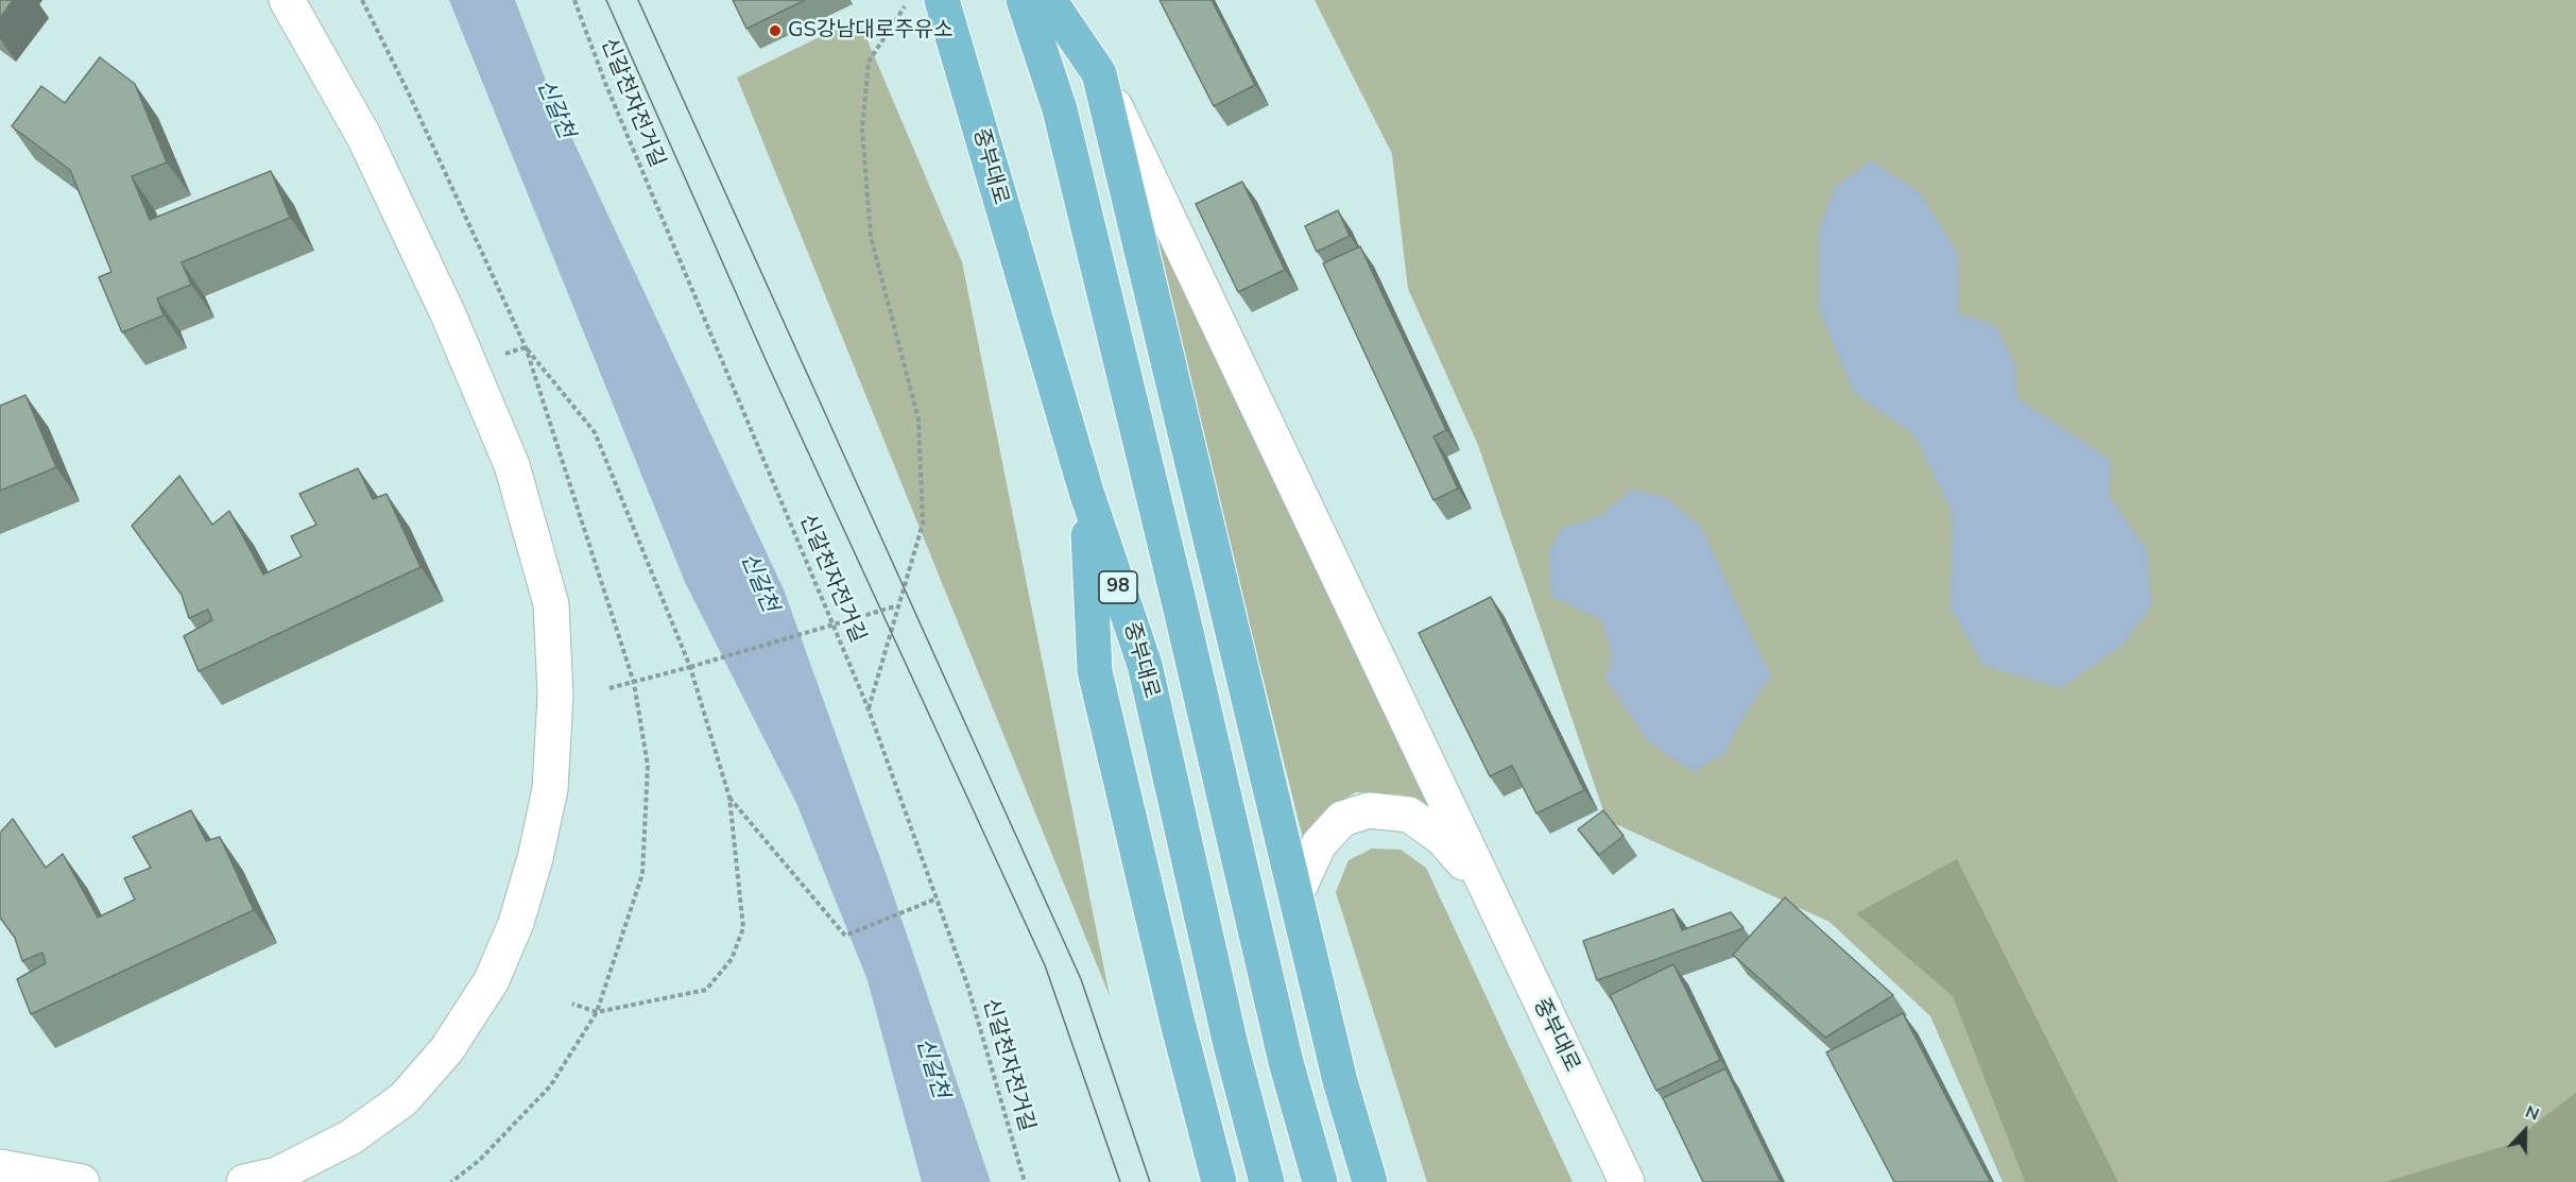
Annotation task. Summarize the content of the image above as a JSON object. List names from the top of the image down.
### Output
{
  "streets": {
    "main road": ["중부대로", "98"],
    "path": ["신갈천자전거길"]
  },
  "water": ["신갈천"],
  "places": ["GS강남대로주유소"],
  "north": "top"
}
